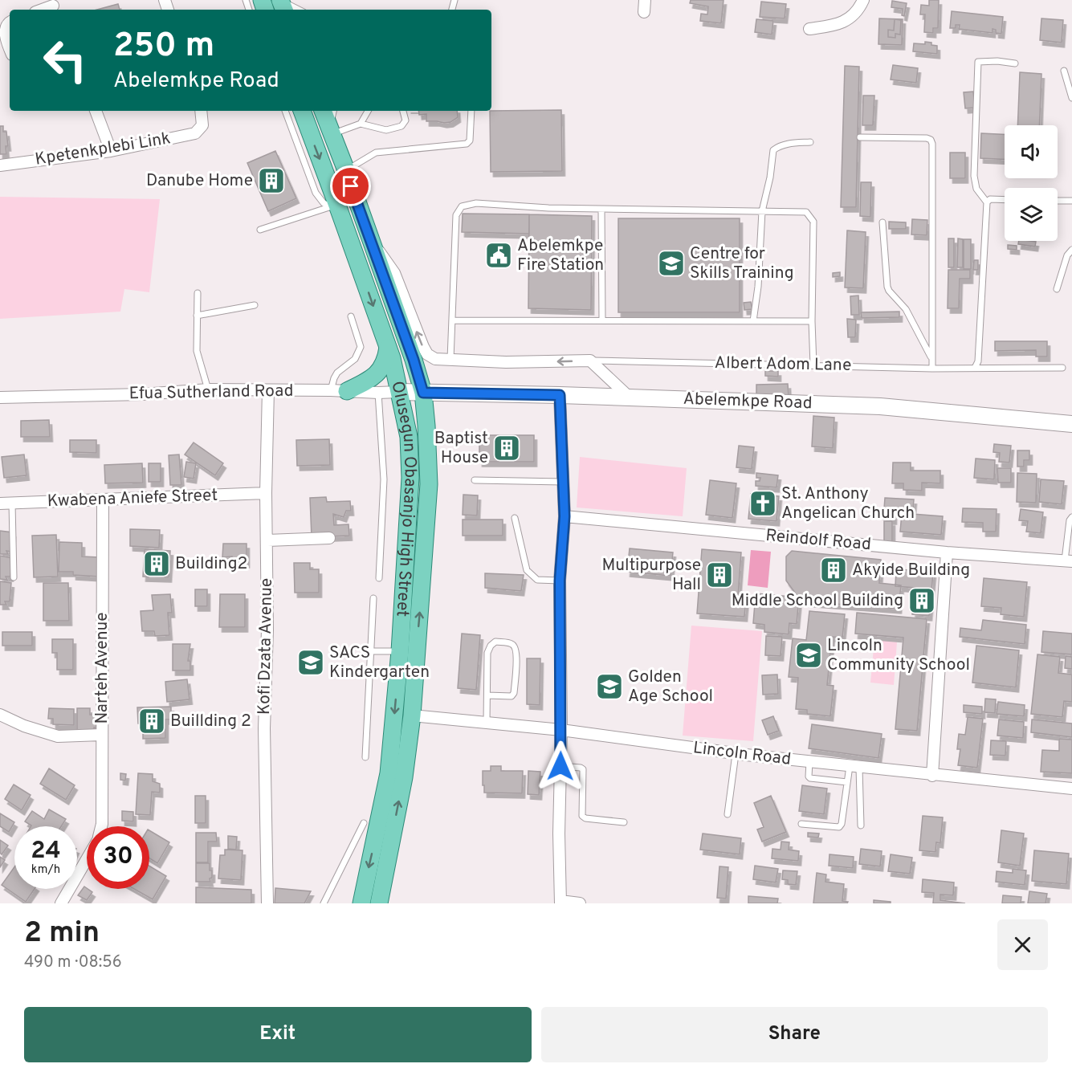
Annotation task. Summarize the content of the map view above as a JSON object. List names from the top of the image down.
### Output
{
  "streets": {
    "main road": ["Olusegun Obasanjo High Street"],
    "street": [
      "Kpetenkplebi Link",
      "Albert Adom Lane",
      "Efua Sutherland Road",
      "Abelemkpe Road",
      "Kwabena Aniefe Street",
      "Reindolf Road",
      "Kofi Dzata Avenue",
      "Narteh Avenue",
      "Lincoln Road"
    ]
  },
  "crossings": [
    ["Albert Adom Lane", "Olusegun Obasanjo High Street"],
    ["Efua Sutherland Road", "Abelemkpe Road"],
    ["Efua Sutherland Road", "Olusegun Obasanjo High Street"],
    ["Efua Sutherland Road", "Kofi Dzata Avenue"],
    ["Abelemkpe Road", "Olusegun Obasanjo High Street"],
    ["Kwabena Aniefe Street", "Kofi Dzata Avenue"],
    ["Kwabena Aniefe Street", "Narteh Avenue"],
    ["Olusegun Obasanjo High Street", "Lincoln Road"]
  ],
  "places": {
    "building": [
      "Danube Home",
      "Baptist House",
      "Building2",
      "Akyide Building",
      "Multipurpose Hall",
      "Middle School Building",
      "Buillding 2"
    ],
    "public building": ["Abelemkpe Fire Station"],
    "school or university": [
      "Centre for Skills Training",
      "Lincoln Community School",
      "SACS Kindergarten",
      "Golden Age School"
    ],
    "church": ["St. Anthony Angelican Church"]
  },
  "page": {
    "turn": ["250 m", "Abelemkpe Road"],
    "speed": "24 km/h",
    "limit": "30",
    "heading": ["2 min", "490 m · 08:56"],
    "buttons": ["Exit", "Share"]
  }
}
